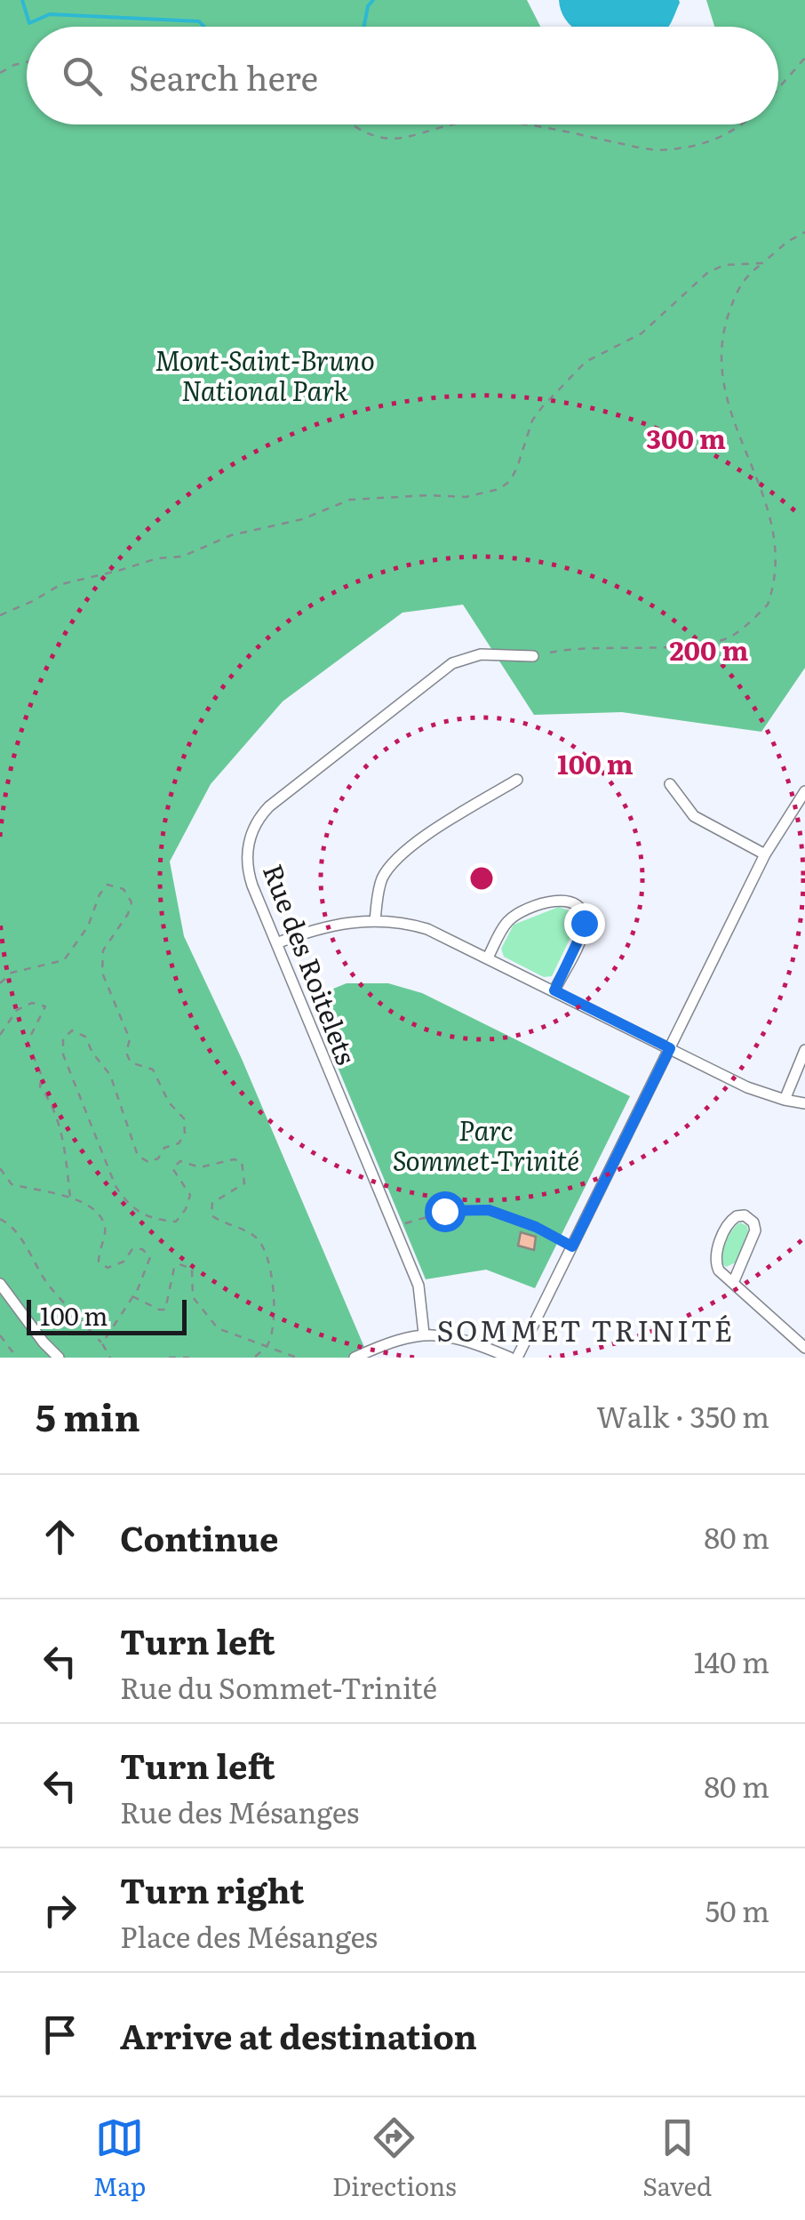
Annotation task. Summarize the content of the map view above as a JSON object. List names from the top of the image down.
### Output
{
  "streets": {
    "street": ["Rue des Roitelets"]
  },
  "districts": ["SOMMET TRINITÉ"],
  "parks": ["Mont-Saint-Bruno National Park", "Parc Sommet-Trinité"],
  "scale_bar": "100 m",
  "page": {
    "search": "Search here",
    "scale": "100 m",
    "heading": ["5 min", "Walk · 350 m"],
    "list": [
      ["Continue", "80 m"],
      ["Turn left", "Rue du Sommet-Trinité", "140 m"],
      ["Turn left", "Rue des Mésanges", "80 m"],
      ["Turn right", "Place des Mésanges", "50 m"],
      "Arrive at destination"
    ],
    "nav": ["Map", "Directions", "Saved"]
  },
  "rings": ["300 m", "200 m", "100 m"]
}
